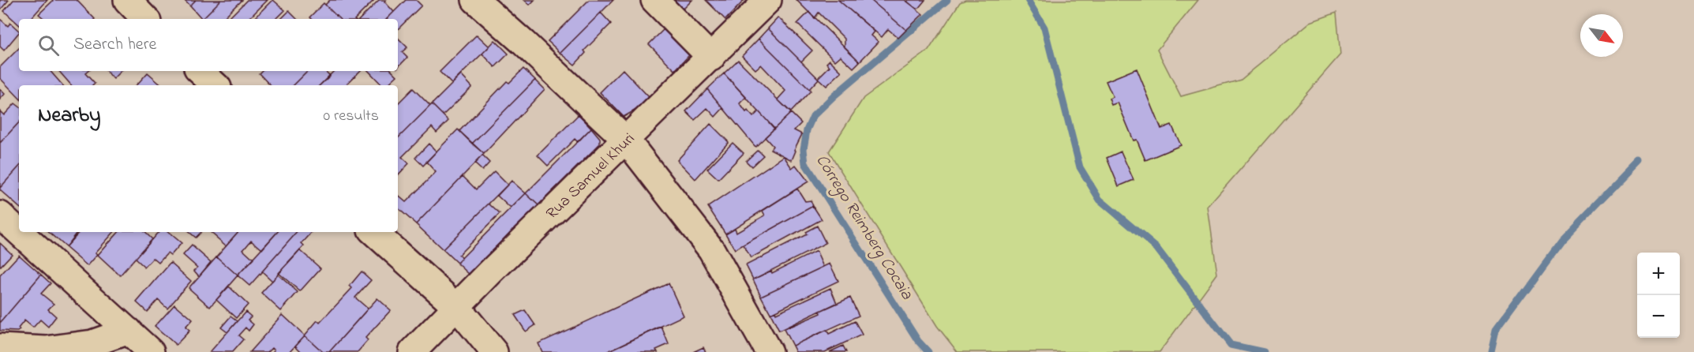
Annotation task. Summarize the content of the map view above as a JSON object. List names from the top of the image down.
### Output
{
  "streets": {
    "street": ["Rua Samuel Khuri"]
  },
  "water": ["Córrego Reimberg Cocaia"],
  "north": "bottom right",
  "page": {
    "search": "Search here",
    "heading": ["Nearby", "0 results"],
    "map_buttons": ["+", "−"]
  }
}
